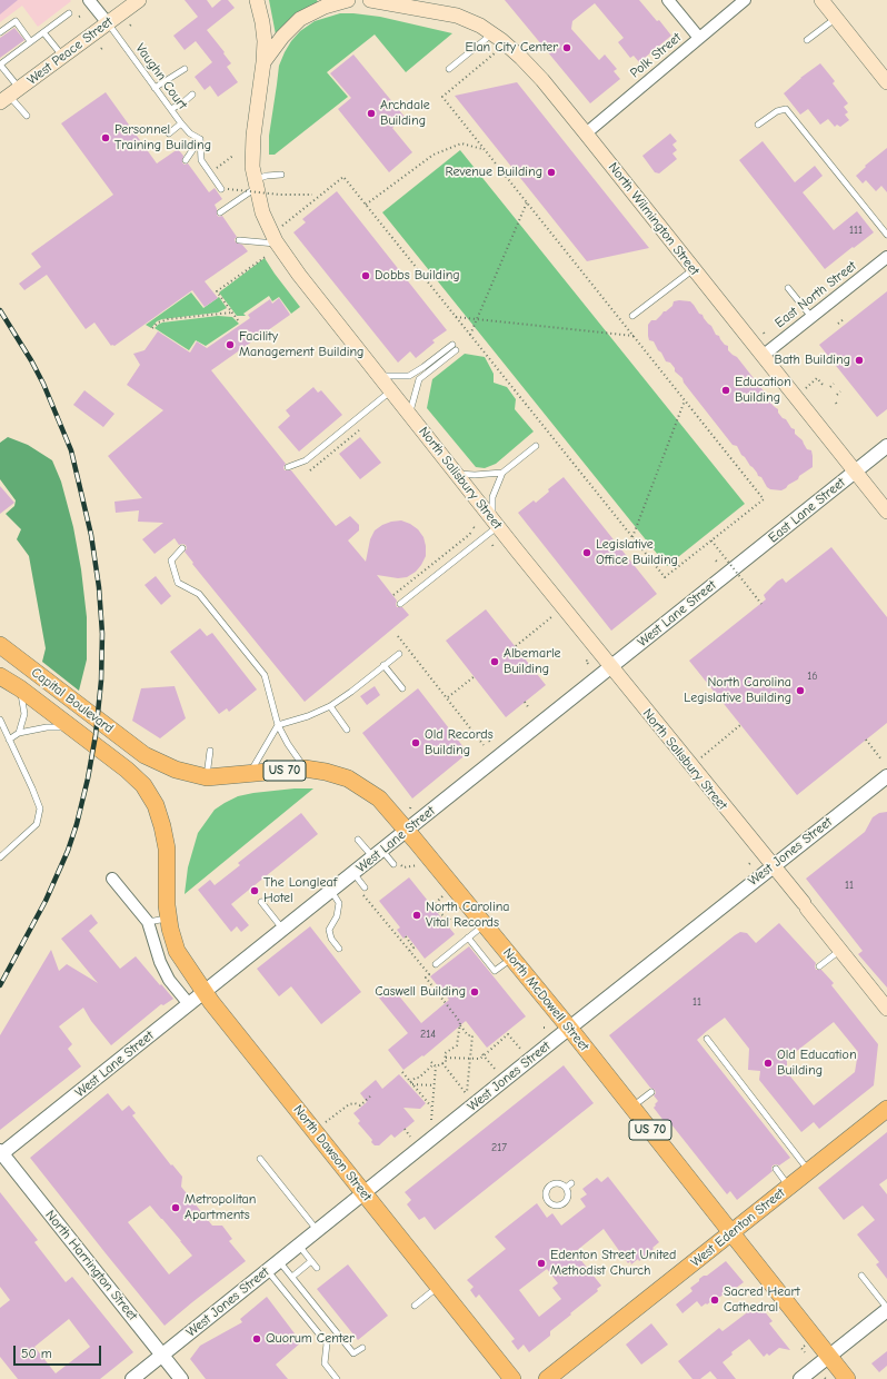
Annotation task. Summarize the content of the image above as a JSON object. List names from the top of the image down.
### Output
{
  "streets": {
    "main road": [
      "West Peace Street",
      "North Wilmington Street",
      "North Salisbury Street",
      "Capital Boulevard",
      "US 70",
      "North McDowell Street",
      "North Dawson Street",
      "West Edenton Street"
    ],
    "street": [
      "Polk Street",
      "East North Street",
      "East Lane Street",
      "West Lane Street",
      "West Jones Street",
      "North Harrington Street"
    ],
    "lane": ["Vaughn Court"]
  },
  "crossings": [
    ["West Peace Street", "Vaughn Court"],
    ["Polk Street", "North Wilmington Street"],
    ["North Wilmington Street", "East North Street"],
    ["North Wilmington Street", "East Lane Street"],
    ["North Salisbury Street", "West Lane Street"],
    ["North Salisbury Street", "West Jones Street"],
    ["East Lane Street", "West Lane Street"],
    ["West Lane Street", "North McDowell Street"],
    ["West Lane Street", "North Dawson Street"],
    ["West Lane Street", "North Harrington Street"],
    ["Capital Boulevard", "North McDowell Street"],
    ["Capital Boulevard", "North Dawson Street"],
    ["US 70", "North McDowell Street"],
    ["West Jones Street", "North McDowell Street"],
    ["West Jones Street", "North Dawson Street"],
    ["West Jones Street", "North Harrington Street"],
    ["North McDowell Street", "West Edenton Street"]
  ],
  "places": [
    "Elan City Center",
    "Archdale Building",
    "Personnel Training Building",
    "Revenue Building",
    "Dobbs Building",
    "Facility Management Building",
    "Bath Building",
    "Education Building",
    "Legislative Office Building",
    "Albemarle Building",
    "North Carolina Legislative Building",
    "Old Records Building",
    "The Longleaf Hotel",
    "North Carolina Vital Records",
    "Caswell Building",
    "Old Education Building",
    "Metropolitan Apartments",
    "Edenton Street United Methodist Church",
    "Sacred Heart Cathedral",
    "Quorum Center"
  ],
  "house_numbers": [
    "111",
    "16",
    "11",
    "11",
    "214",
    "217"
  ],
  "scale_bar": "50 m"
}
